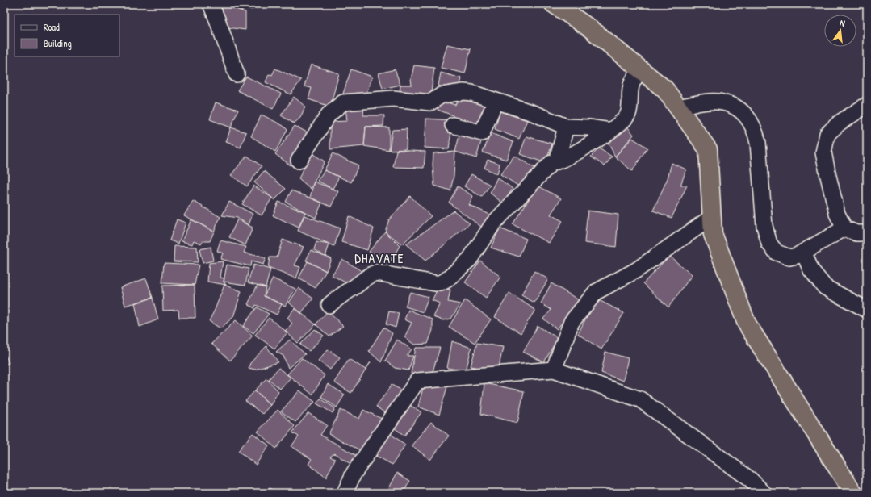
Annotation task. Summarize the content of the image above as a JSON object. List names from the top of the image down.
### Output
{
  "districts": ["DHAVATE"],
  "legend": ["Road", "Building"],
  "north": "top"
}
